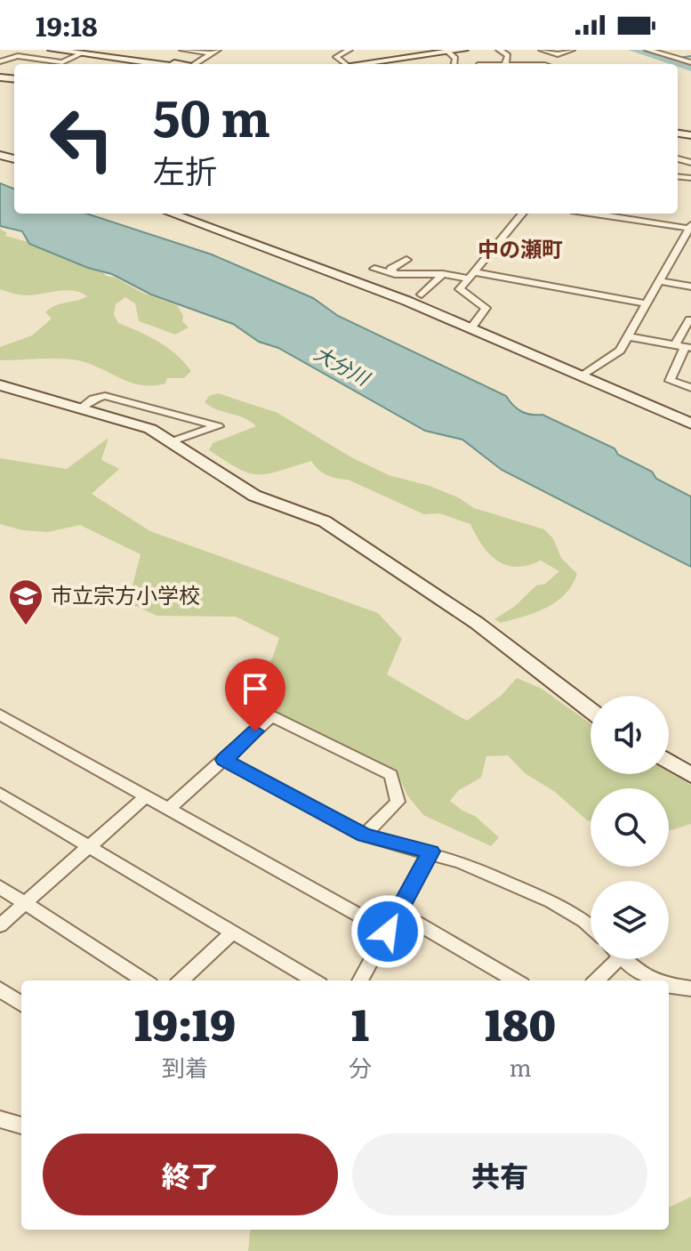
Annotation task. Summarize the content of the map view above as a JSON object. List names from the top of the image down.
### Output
{
  "districts": ["中の瀬町"],
  "water": ["大分川"],
  "places": {
    "school or university": ["市立宗方小学校"]
  },
  "page": {
    "status": "19:18",
    "turn": ["50 m", "左折"],
    "eta": [
      "19:19",
      "到着",
      "1",
      "分",
      "180",
      "m"
    ],
    "buttons": ["終了", "共有"]
  }
}
